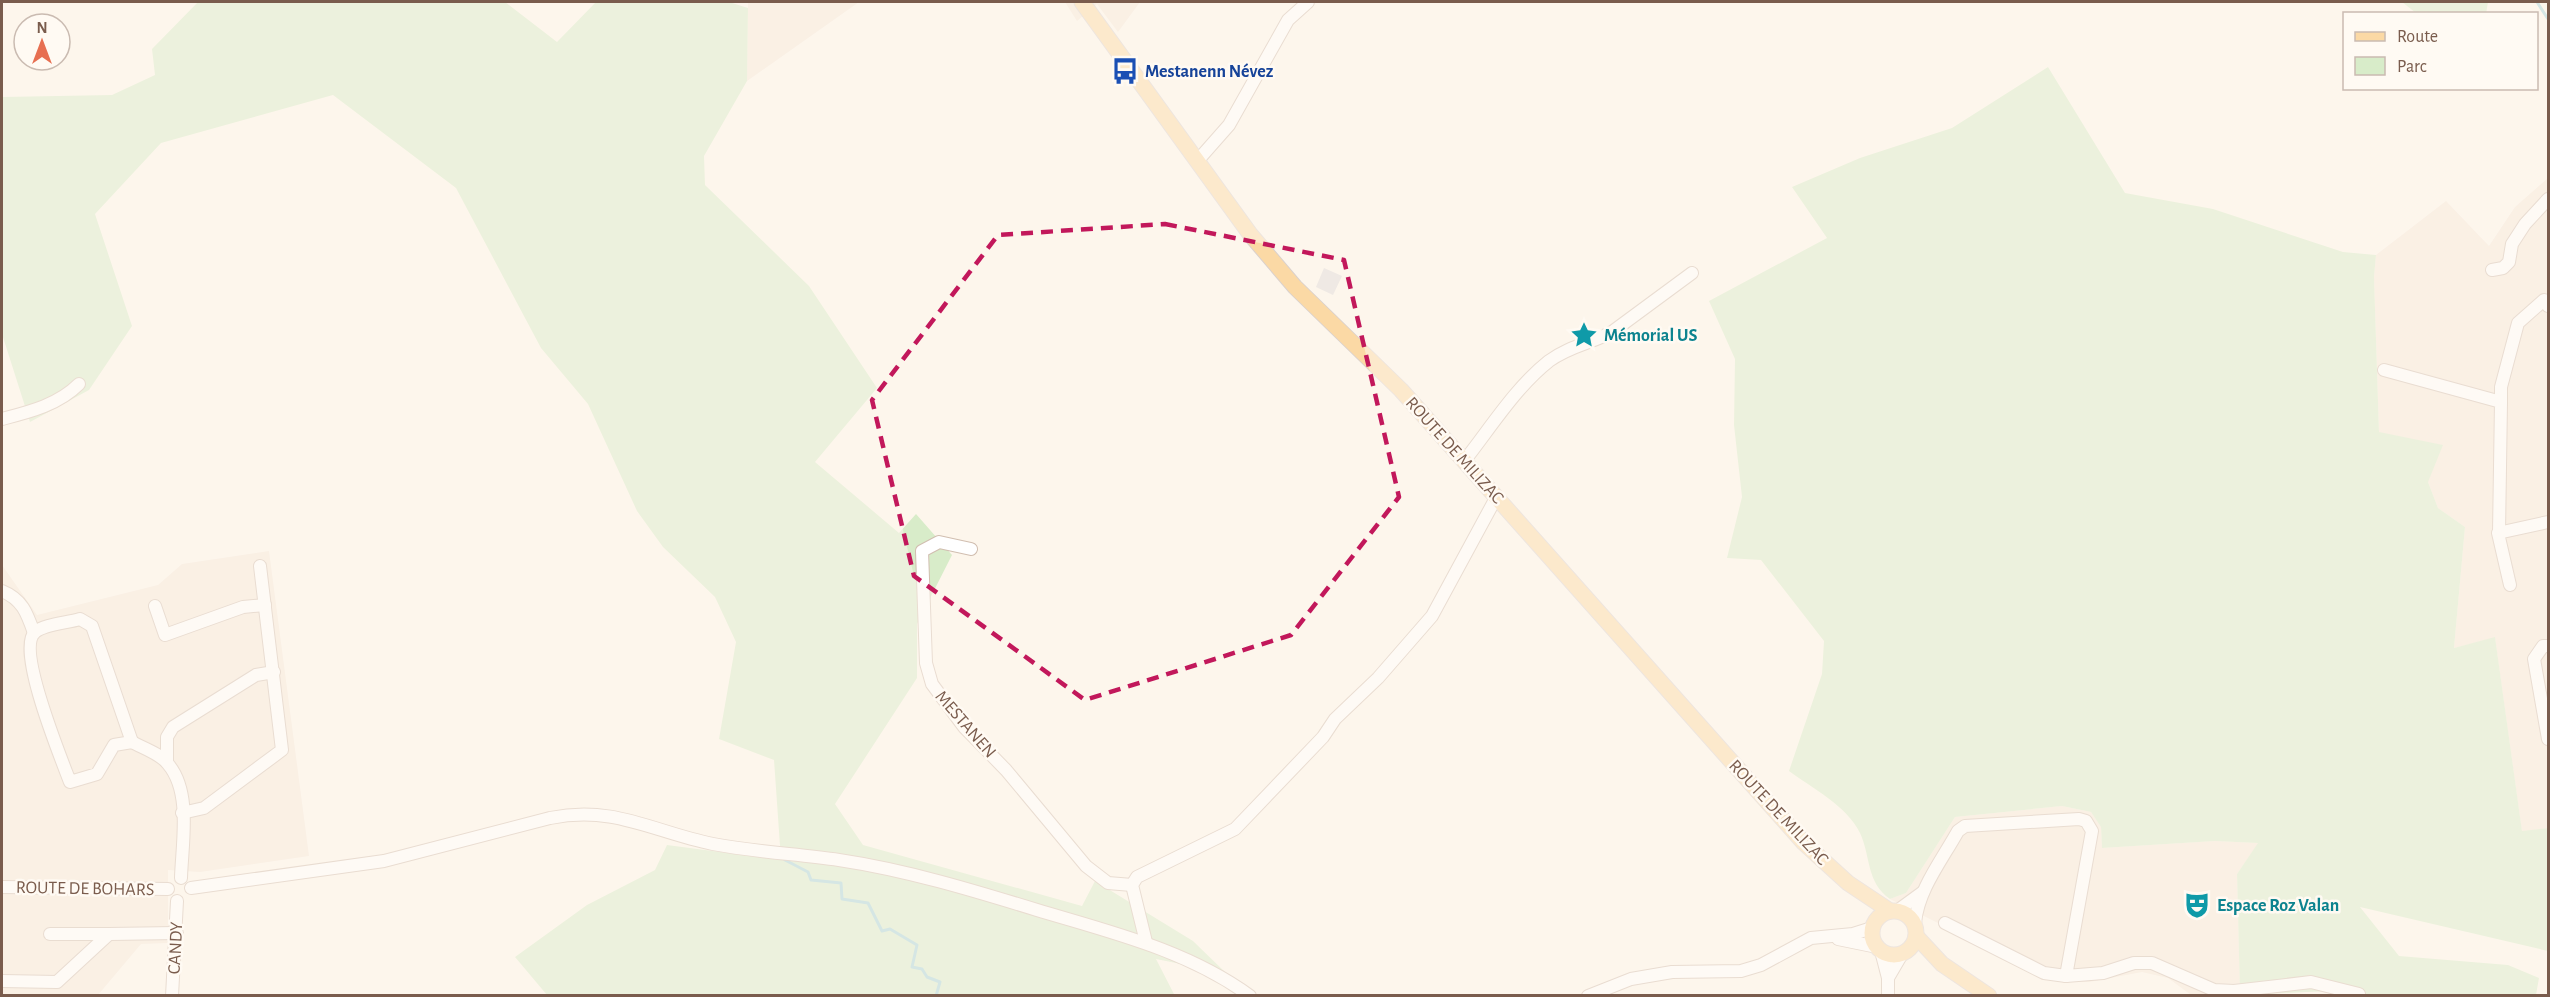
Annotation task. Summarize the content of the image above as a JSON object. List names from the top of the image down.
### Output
{
  "streets": {
    "main road": ["ROUTE DE MILIZAC"],
    "street": ["MESTANEN", "ROUTE DE BOHARS", "CANDY"]
  },
  "crossings": [
    ["ROUTE DE BOHARS", "CANDY"]
  ],
  "places": {
    "bus stop": ["Mestanenn Névez"],
    "place": ["Mémorial US"],
    "theatre": ["Espace Roz Valan"]
  },
  "legend": ["Route", "Parc"],
  "north": "top"
}
